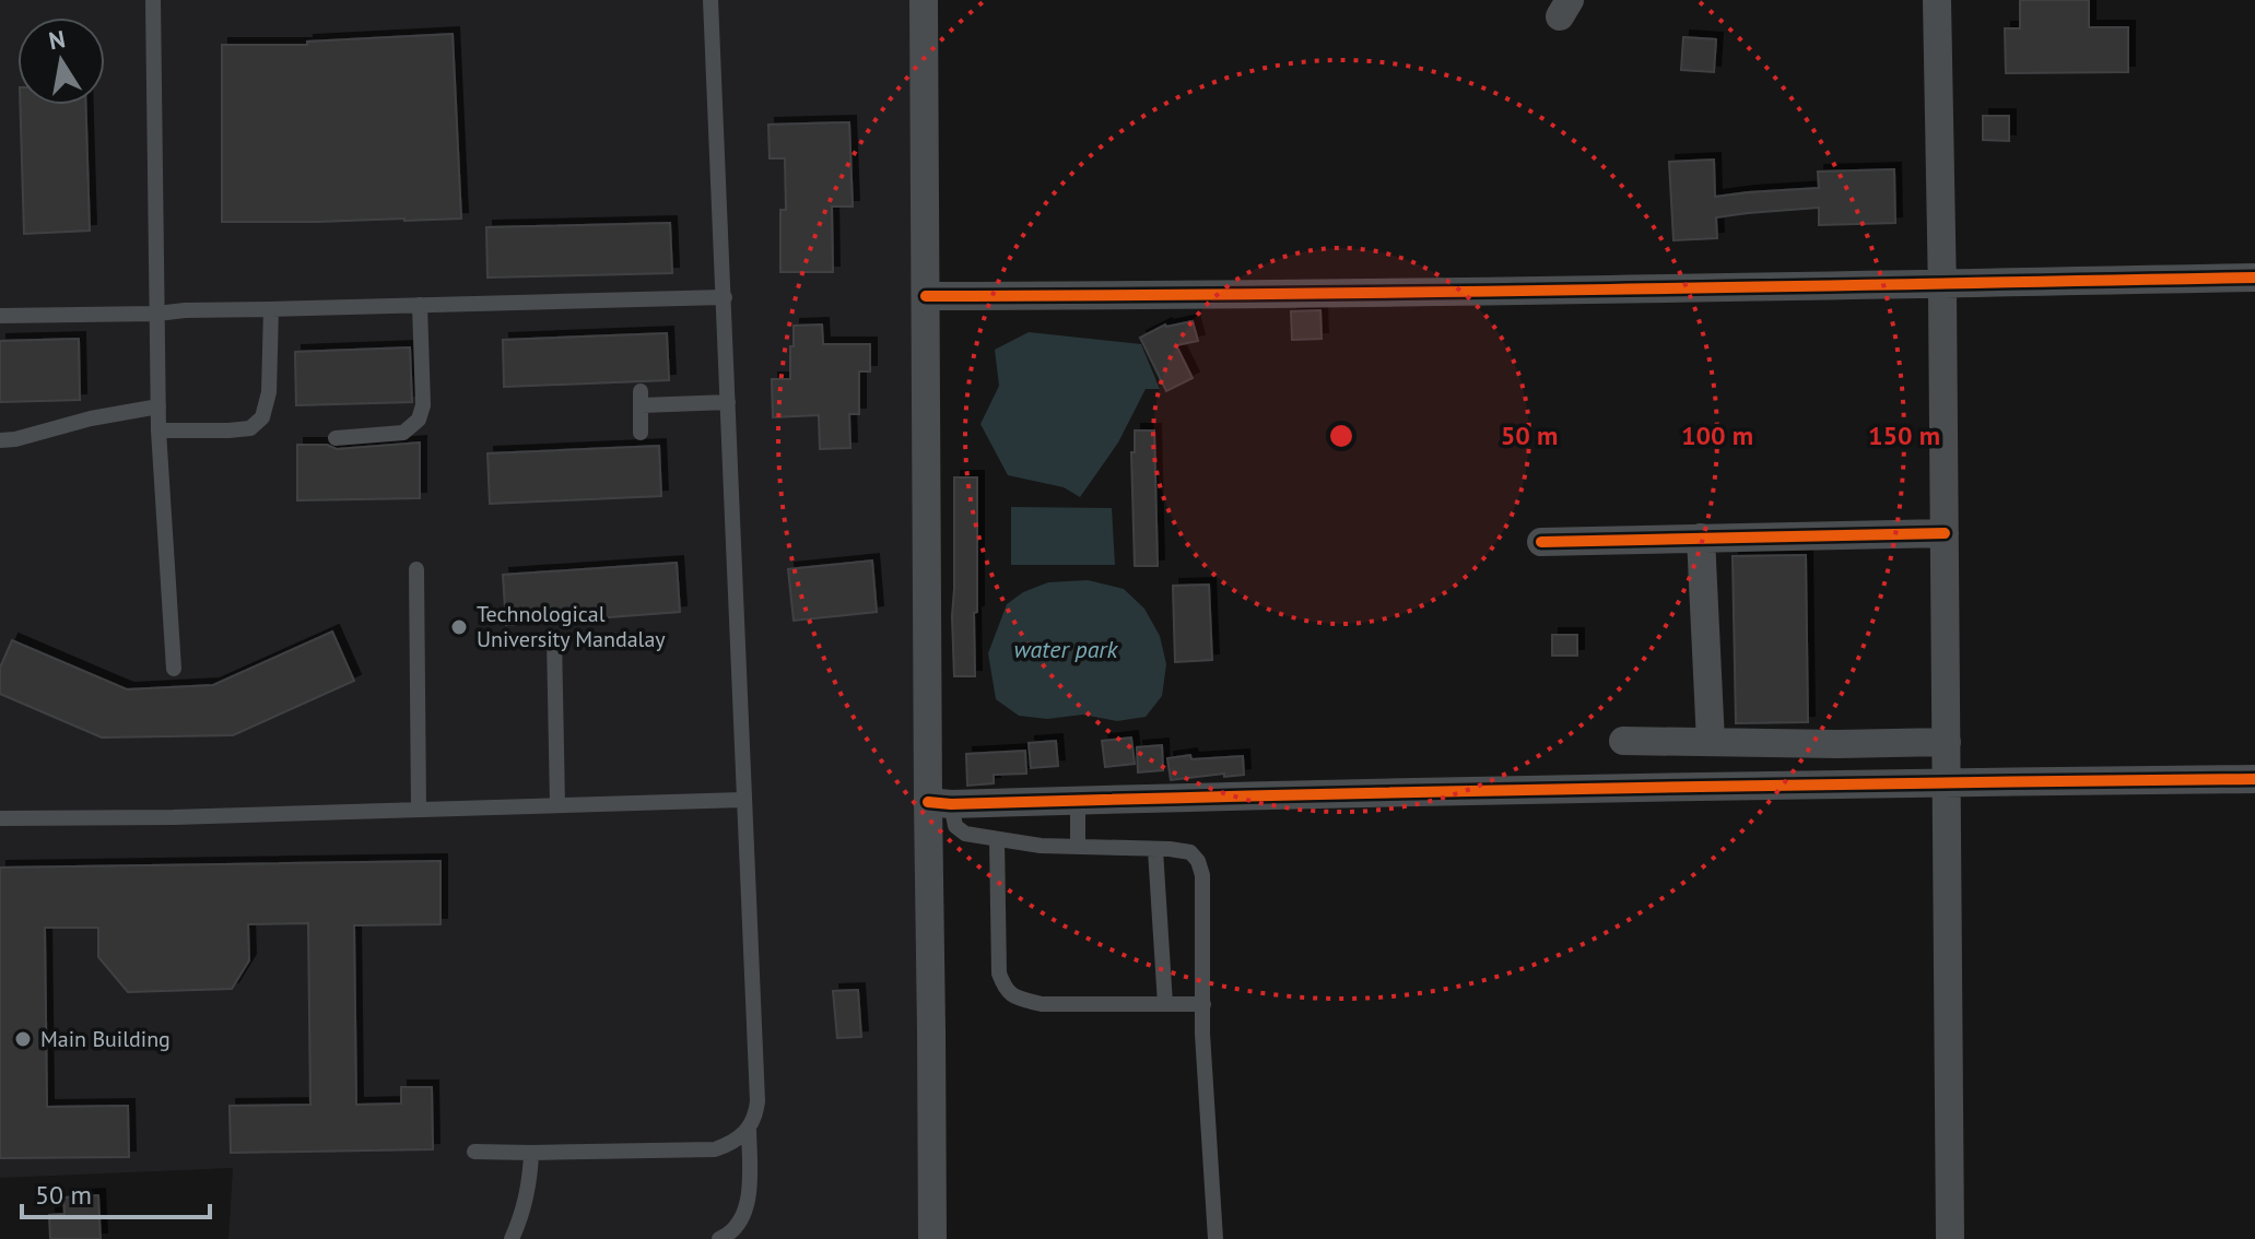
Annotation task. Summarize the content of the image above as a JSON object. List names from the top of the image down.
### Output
{
  "water": ["water park"],
  "places": ["Technological University Mandalay", "Main Building"],
  "scale_bar": "50 m",
  "north": "top",
  "rings": ["50 m", "100 m", "150 m"]
}
